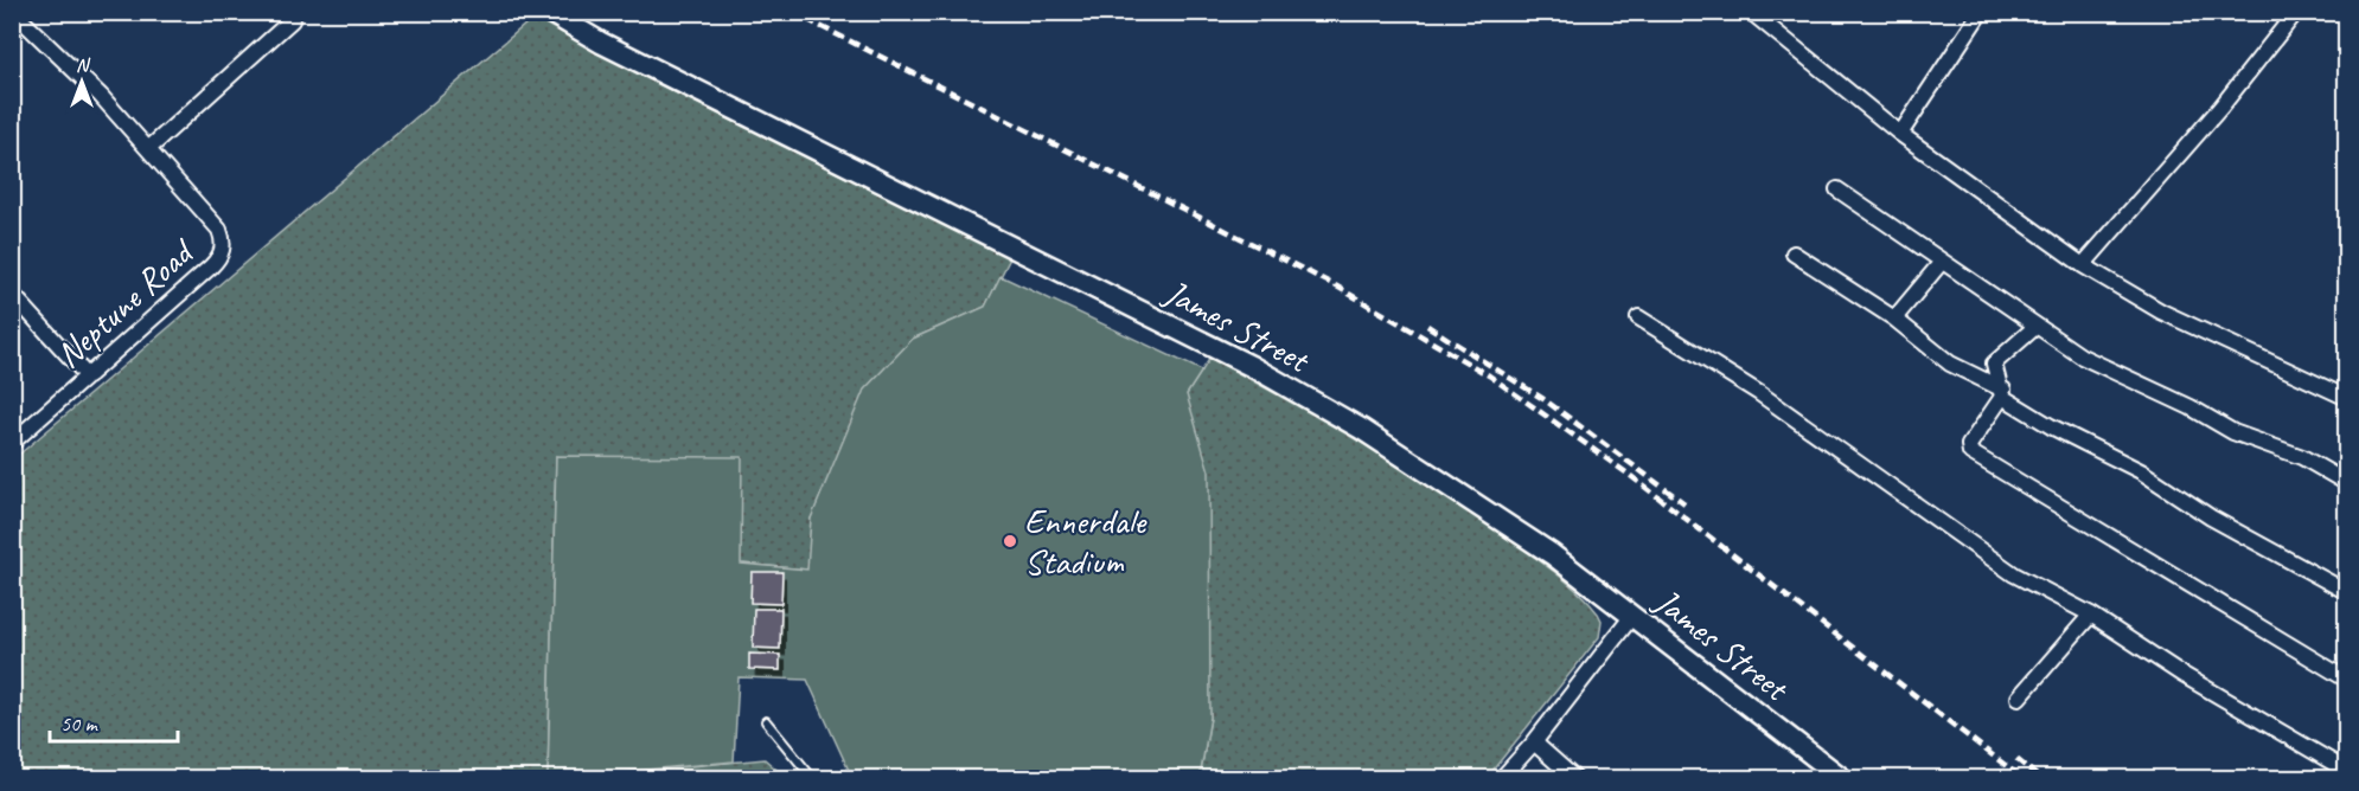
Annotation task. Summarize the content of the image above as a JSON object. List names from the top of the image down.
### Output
{
  "streets": {
    "street": ["Neptune Road", "James Street"]
  },
  "places": ["Ennerdale Stadium"],
  "scale_bar": "50 m",
  "north": "top"
}
